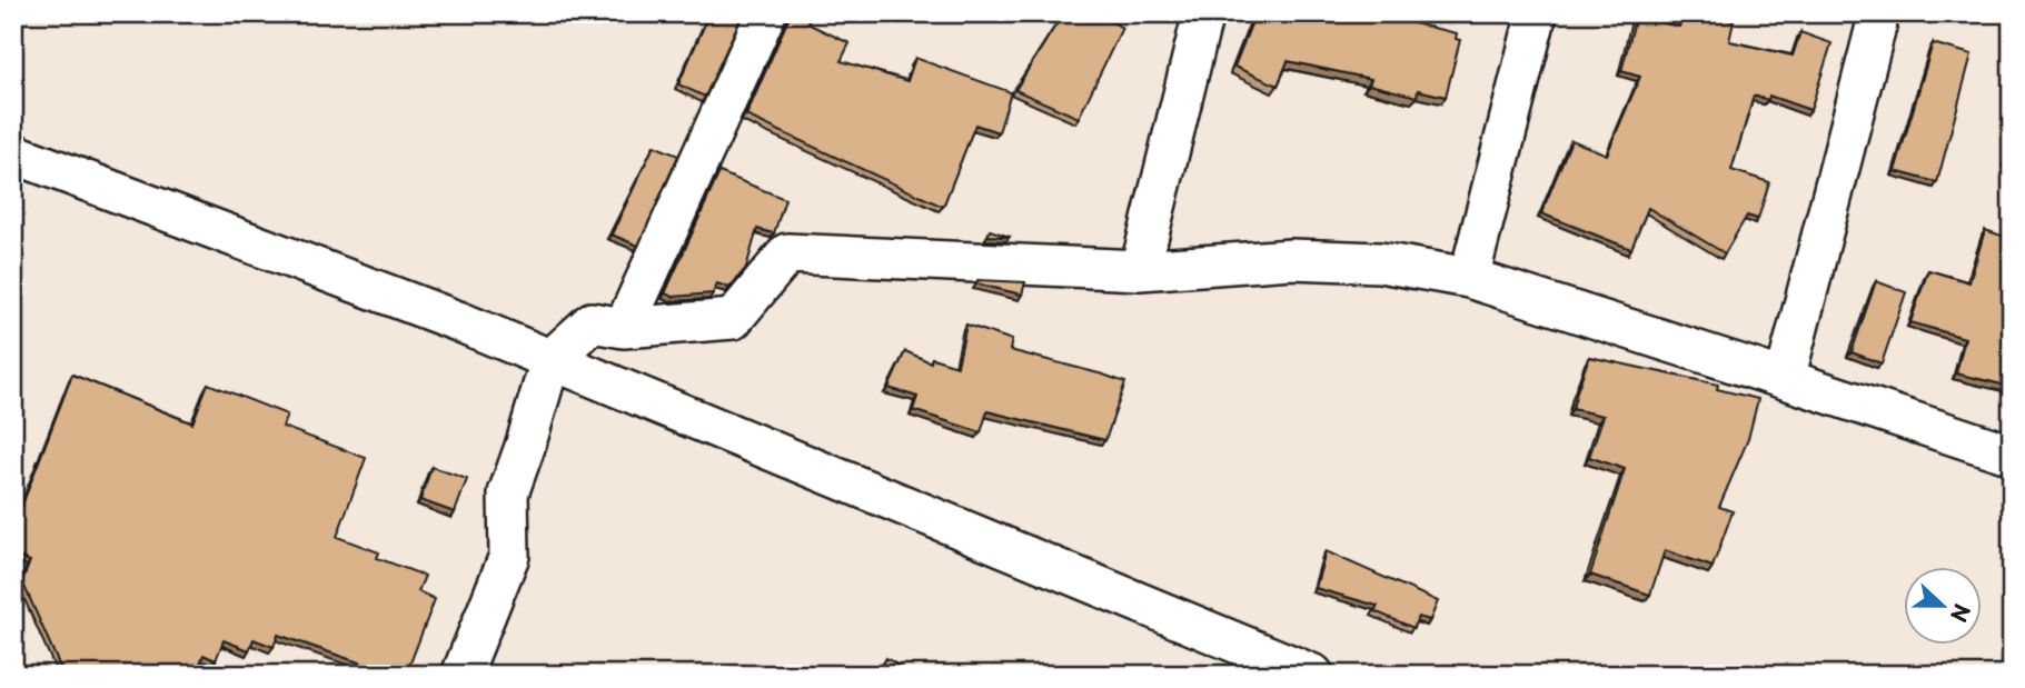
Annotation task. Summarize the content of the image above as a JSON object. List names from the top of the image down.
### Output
{
  "north": "right"
}
